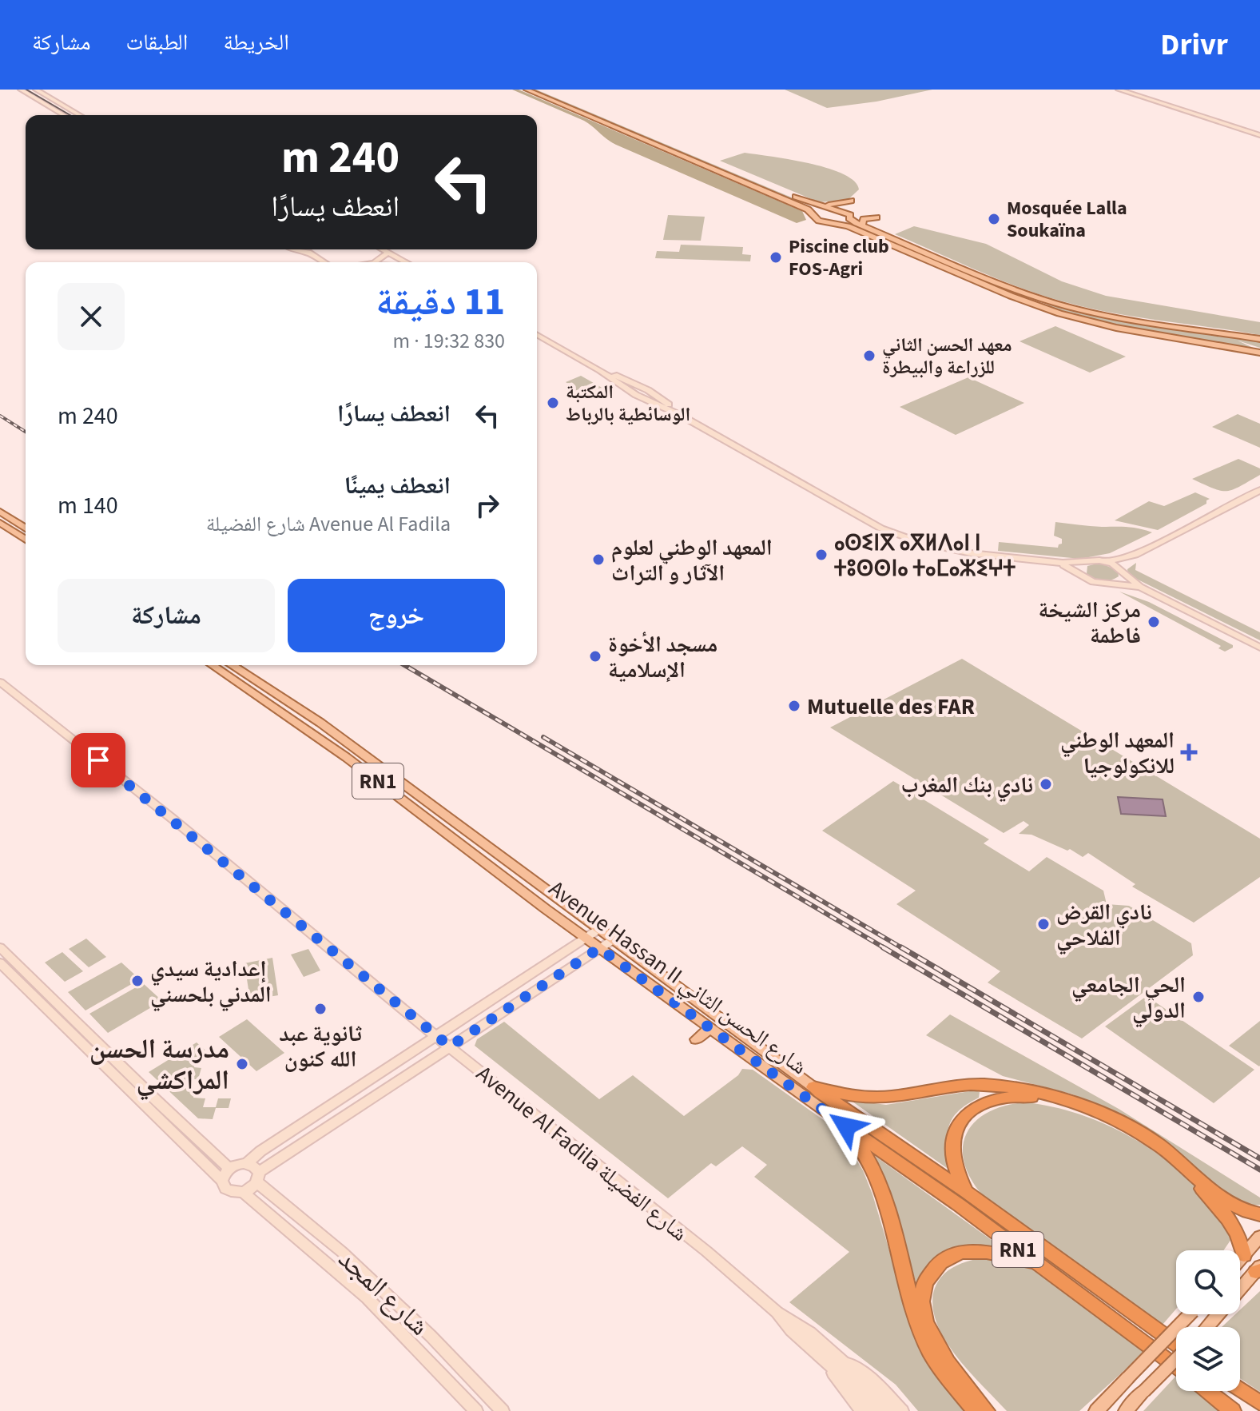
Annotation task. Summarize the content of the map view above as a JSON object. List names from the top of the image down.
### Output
{
  "streets": {
    "highway": ["RN1", "Avenue Hassan II شارع الحسن الثاني"],
    "street": ["Avenue Al Fadila شارع الفضيلة", "شارع المجد"]
  },
  "places": {
    "other": [
      "Mosquée Lalla Soukaïna",
      "Piscine club FOS-Agri",
      "معهد الحسن الثاني للزراعة والبيطرة",
      "المكتبة الوسائطية بالرباط",
      "ⴰⵙⵉⵏⴳ ⴰⴳⵍⴷⴰⵏ ⵏ ⵜⵓⵙⵙⵏⴰ ⵜⴰⵎⴰⵣⵉⵖⵜ",
      "المعهد الوطني لعلوم الآثار و التراث",
      "مركز الشيخة فاطمة",
      "مسجد الأخوة الإسلامية",
      "Mutuelle des FAR",
      "نادي بنك المغرب",
      "نادي القرض الفلاحي",
      "إعدادية سيدي المدني بلحسني",
      "الحي الجامعي الدولي",
      "ثانوية عبد الله كنون",
      "مدرسة الحسن المراكشي"
    ],
    "health": ["المعهد الوطني للانكولوجيا"]
  },
  "page": {
    "header": "Drivr",
    "nav": ["الخريطة", "الطبقات", "مشاركة"],
    "turn": ["240 m", "انعطف يسارًا"],
    "heading": ["11 دقيقة", "830 m · 19:32"],
    "list": [
      {
        "name": "انعطف يسارًا",
        "value": "240 m"
      },
      {
        "name": "انعطف يمينًا",
        "note": "Avenue Al Fadila شارع الفضيلة",
        "value": "140 m"
      }
    ],
    "buttons": ["خروج", "مشاركة"]
  }
}
